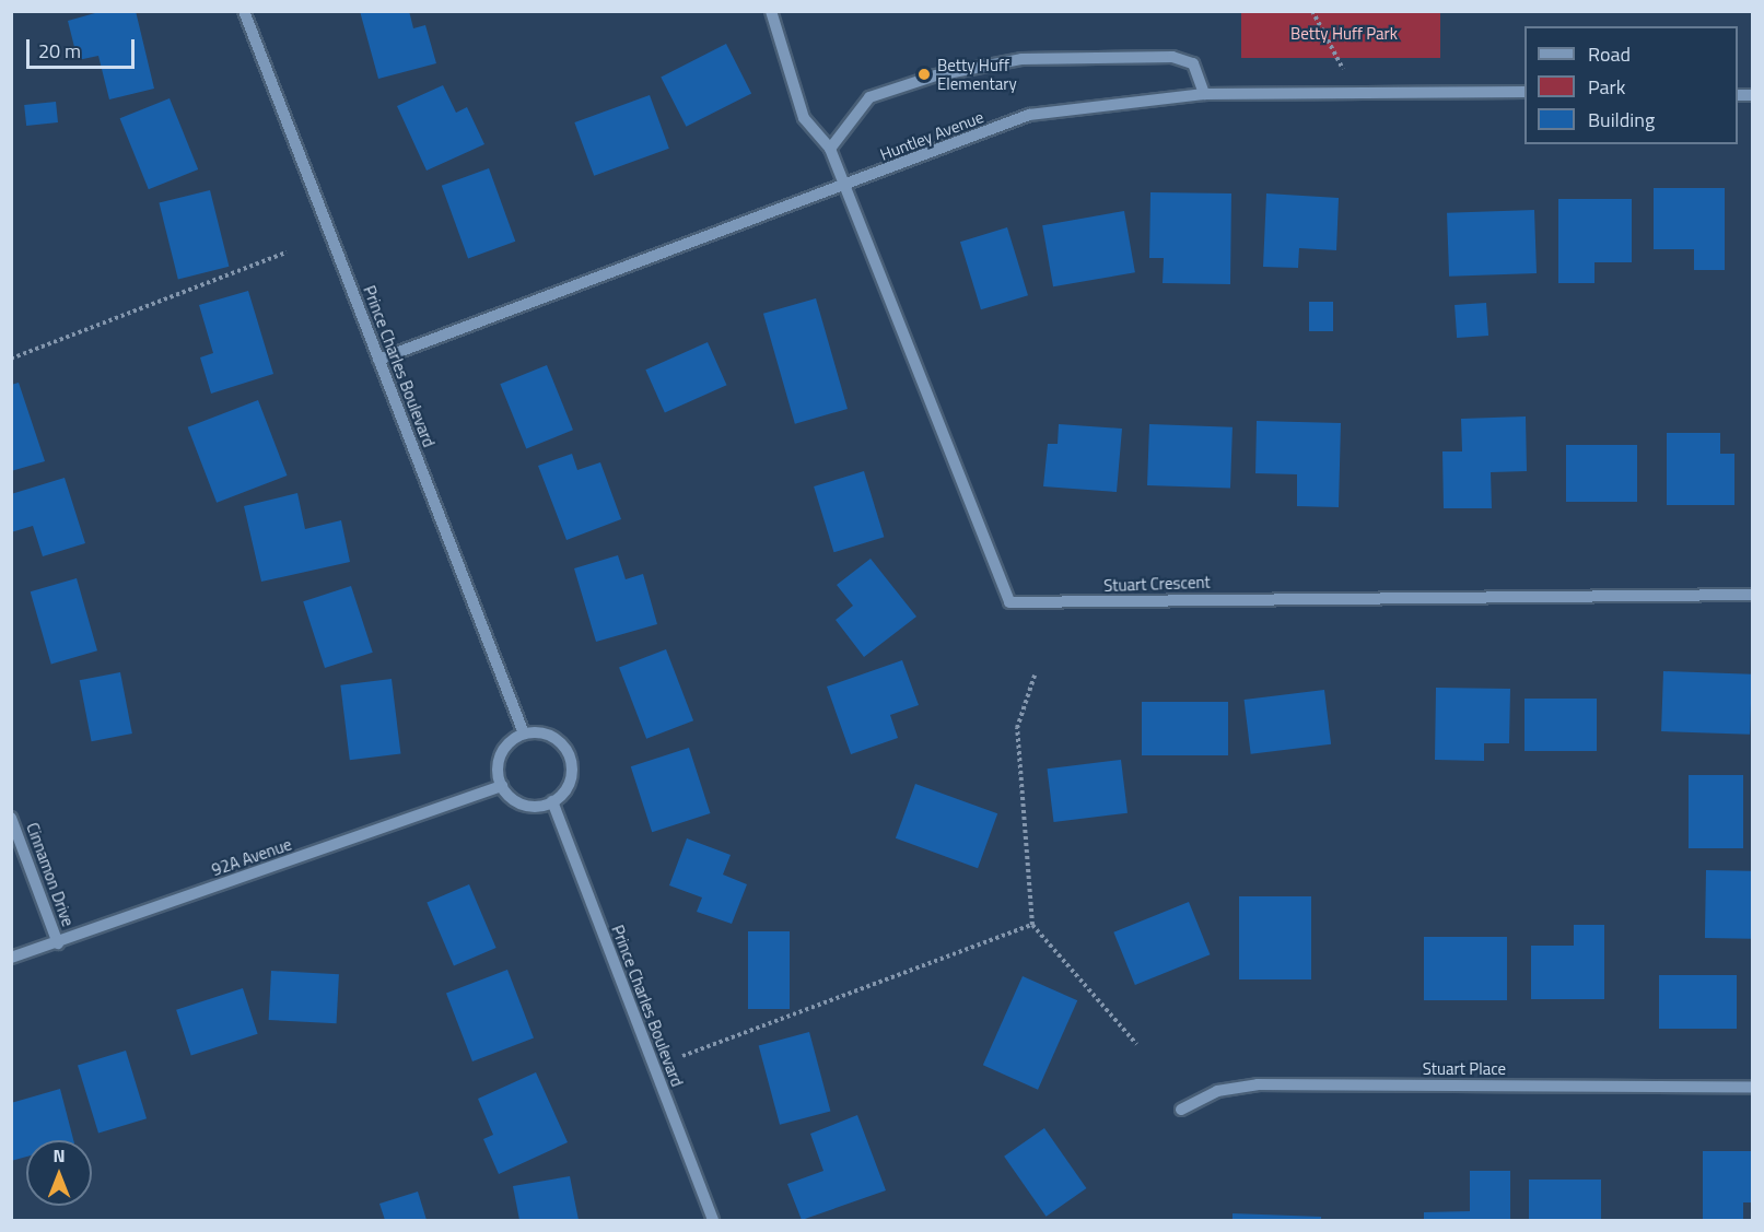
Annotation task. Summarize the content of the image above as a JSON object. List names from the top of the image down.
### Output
{
  "streets": {
    "street": [
      "Huntley Avenue",
      "Prince Charles Boulevard",
      "Stuart Crescent",
      "92A Avenue",
      "Cinnamon Drive",
      "Stuart Place"
    ]
  },
  "crossings": [
    ["Huntley Avenue", "Prince Charles Boulevard"],
    ["Huntley Avenue", "Stuart Crescent"],
    ["Prince Charles Boulevard", "92A Avenue"],
    ["92A Avenue", "Cinnamon Drive"]
  ],
  "parks": ["Betty Huff Park"],
  "places": ["Betty Huff Elementary"],
  "legend": ["Road", "Park", "Building"],
  "scale_bar": "20 m",
  "north": "top"
}
